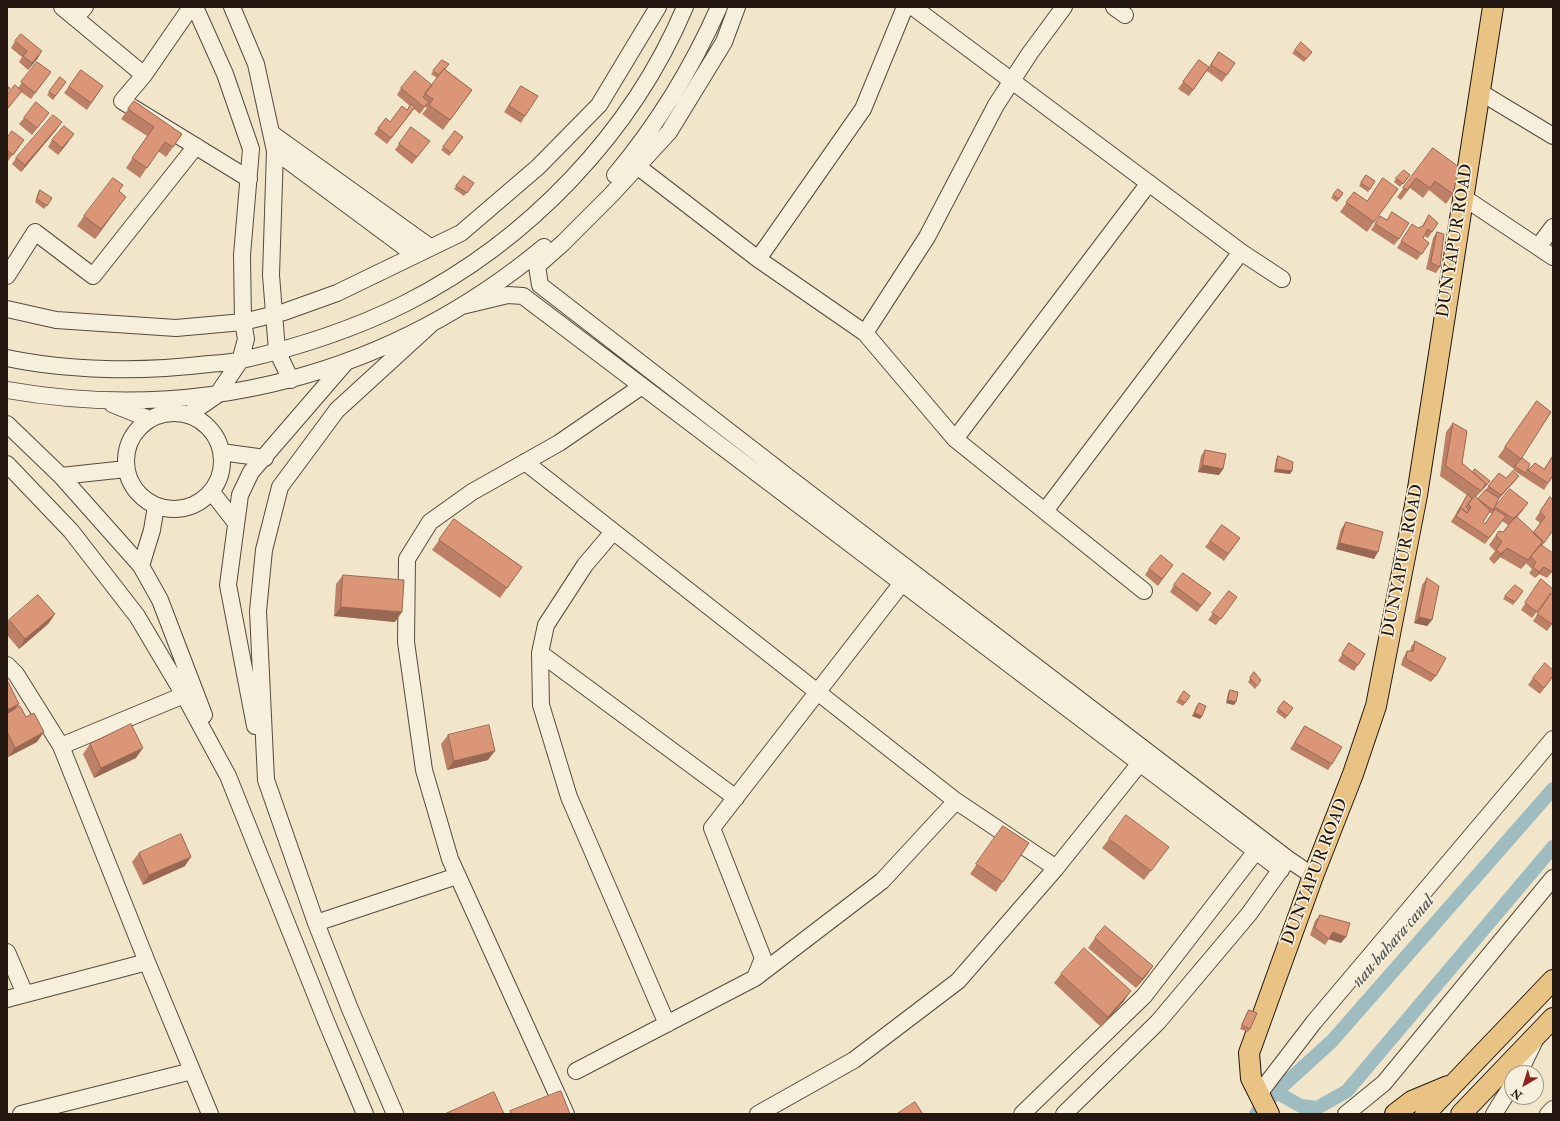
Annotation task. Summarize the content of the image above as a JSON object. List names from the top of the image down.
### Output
{
  "streets": {
    "main road": ["DUNYAPUR ROAD"]
  },
  "water": ["nau bahara canal"],
  "north": "bottom left"
}
